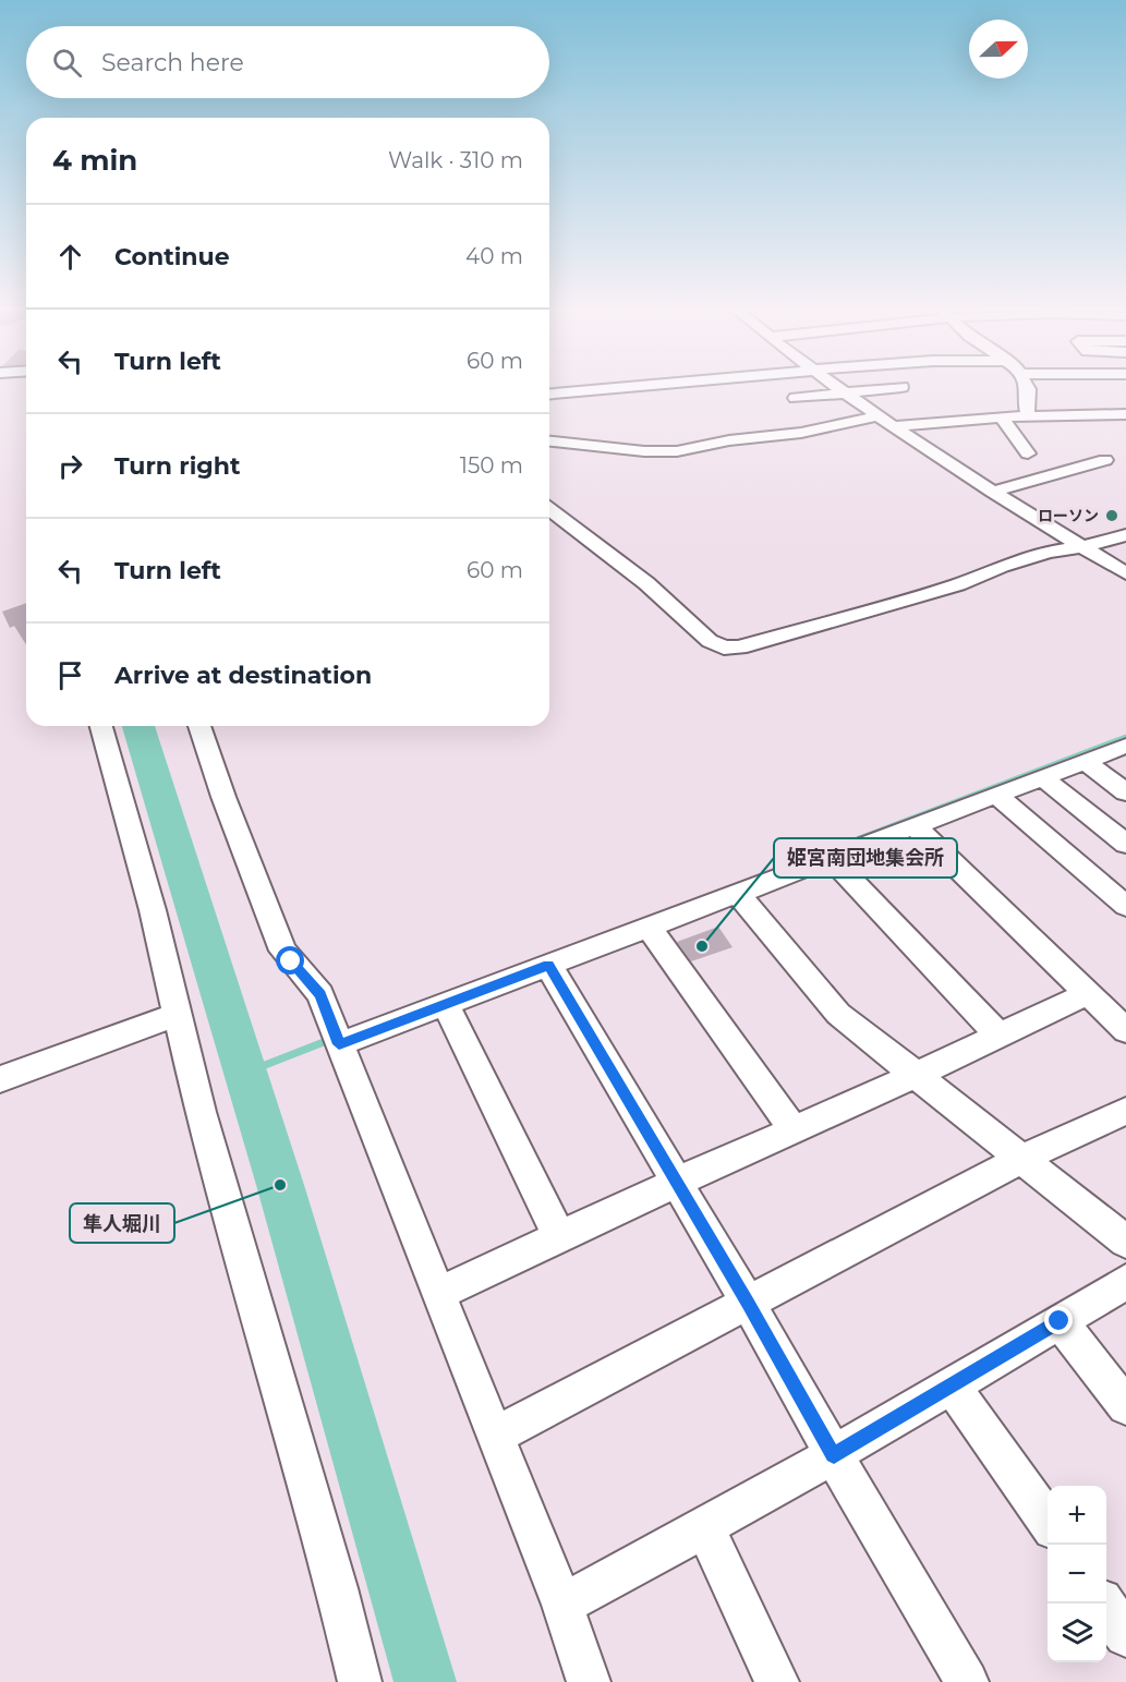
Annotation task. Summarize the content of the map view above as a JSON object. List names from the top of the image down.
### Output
{
  "places": ["ローソン", "姫宮南団地集会所", "隼人堀川"],
  "north": "right",
  "page": {
    "search": "Search here",
    "heading": ["4 min", "Walk · 310 m"],
    "list": [
      ["Continue", "40 m"],
      ["Turn left", "60 m"],
      ["Turn right", "150 m"],
      ["Turn left", "60 m"],
      "Arrive at destination"
    ],
    "map_buttons": ["+", "−"]
  }
}
